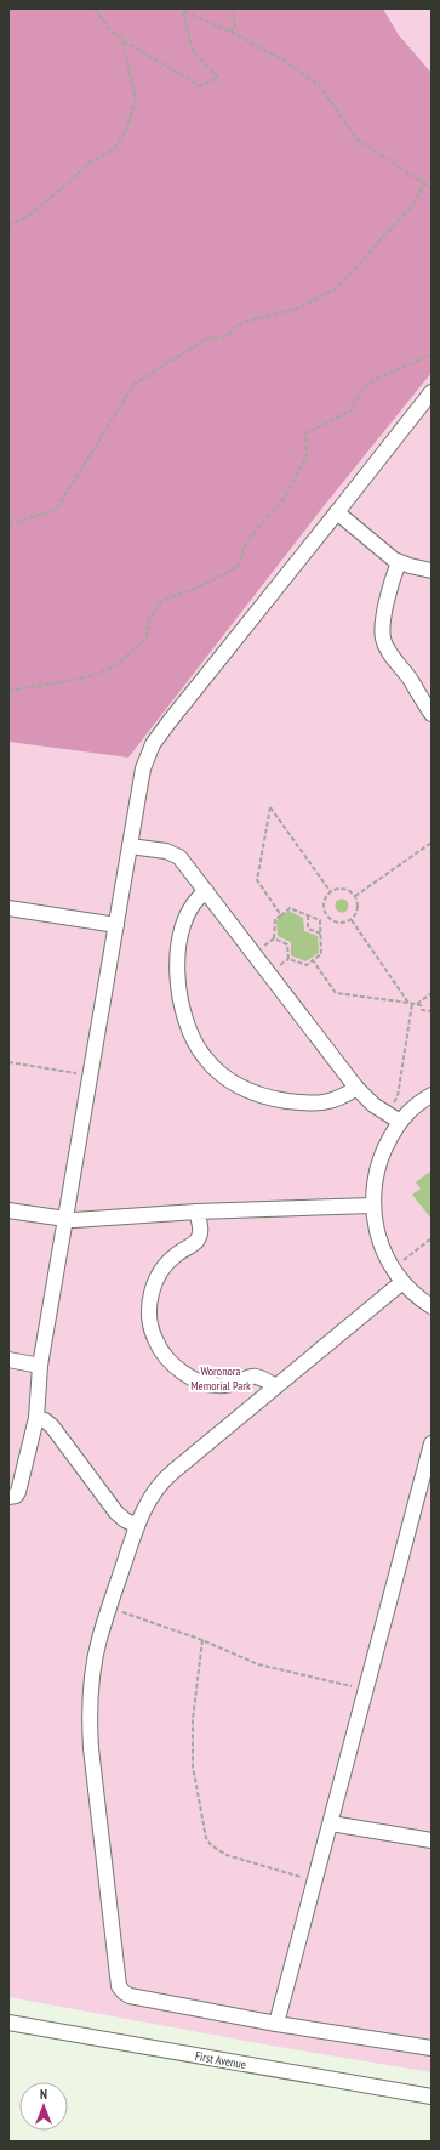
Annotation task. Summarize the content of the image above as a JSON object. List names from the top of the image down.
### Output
{
  "streets": {
    "street": ["First Avenue"]
  },
  "parks": ["Woronora Memorial Park"],
  "north": "top"
}
